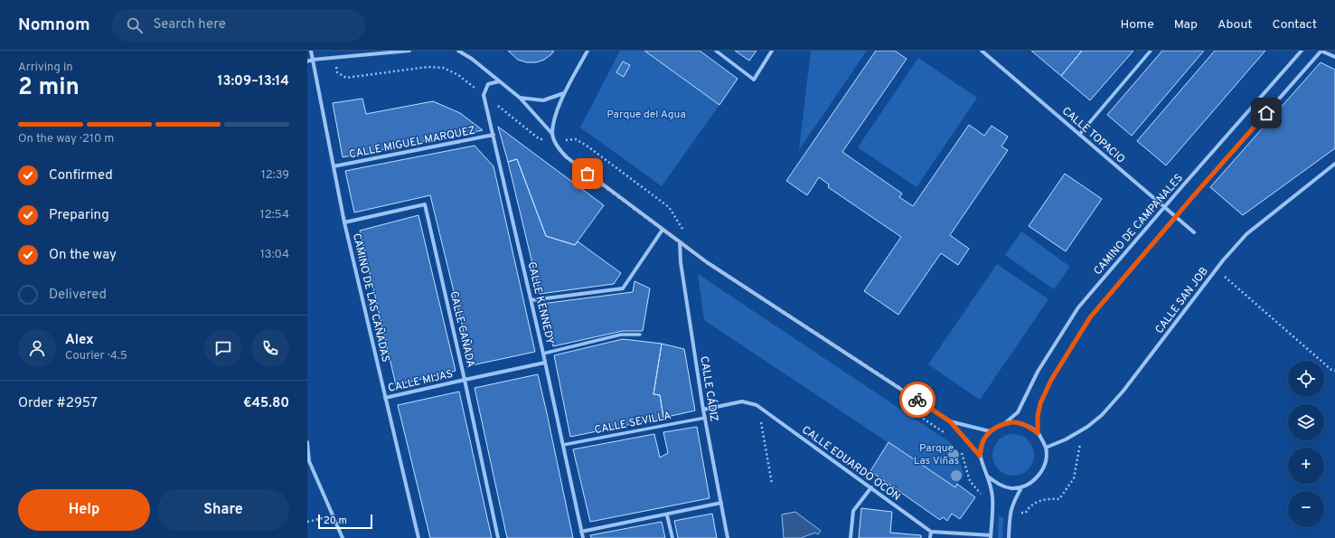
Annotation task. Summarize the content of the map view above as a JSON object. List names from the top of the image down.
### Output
{
  "streets": {
    "street": [
      "CALLE TOPACIO",
      "CALLE MIGUEL MARQUEZ",
      "CAMINO DE CAMPANALES",
      "CAMINO DE LAS CAÑADAS",
      "CALLE SAN JOB",
      "CALLE KENNEDY",
      "CALLE CAÑADA",
      "CALLE MIJAS",
      "CALLE CÁDIZ",
      "CALLE SEVILLA",
      "CALLE EDUARDO OCÓN"
    ]
  },
  "crossings": [
    ["CALLE TOPACIO", "CAMINO DE CAMPANALES"],
    ["CALLE MIGUEL MARQUEZ", "CAMINO DE LAS CAÑADAS"],
    ["CALLE MIGUEL MARQUEZ", "CALLE KENNEDY"],
    ["CAMINO DE CAMPANALES", "CALLE SAN JOB"],
    ["CAMINO DE LAS CAÑADAS", "CALLE CAÑADA"],
    ["CAMINO DE LAS CAÑADAS", "CALLE MIJAS"],
    ["CALLE KENNEDY", "CALLE MIJAS"],
    ["CALLE KENNEDY", "CALLE SEVILLA"],
    ["CALLE CAÑADA", "CALLE MIJAS"],
    ["CALLE CÁDIZ", "CALLE SEVILLA"],
    ["CALLE CÁDIZ", "CALLE EDUARDO OCÓN"]
  ],
  "parks": ["Parque del Agua", "Parque Las Viñas"],
  "scale_bar": "20 m",
  "page": {
    "header": "Nomnom",
    "search": "Search here",
    "nav": [
      "Home",
      "Map",
      "About",
      "Contact"
    ],
    "heading": ["2 min", "Arriving in", "13:09–13:14"],
    "panel": [
      "Alex",
      "Courier · 4.5",
      "Order #2957",
      "€45.80"
    ],
    "bar": "On the way · 210 m",
    "list": [
      ["Confirmed", "12:39"],
      ["Preparing", "12:54"],
      ["On the way", "13:04"],
      "Delivered"
    ],
    "map_buttons": ["+", "−"],
    "buttons": ["Help", "Share"],
    "scale": "20 m"
  }
}
